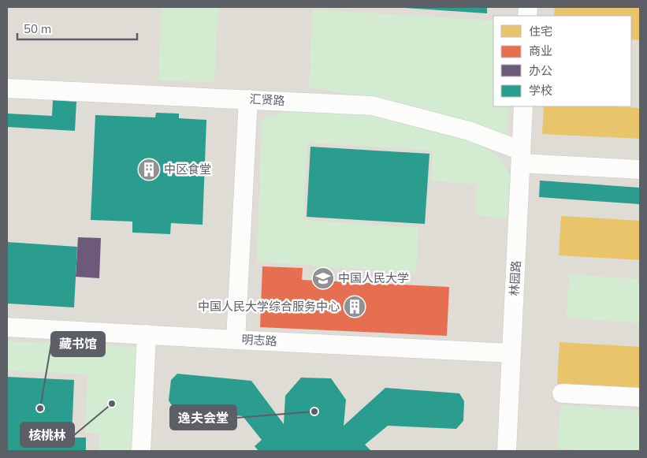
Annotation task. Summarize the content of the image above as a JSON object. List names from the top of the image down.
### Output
{
  "streets": {
    "street": ["汇贤路", "林园路", "明志路"]
  },
  "crossings": [
    ["汇贤路", "林园路"],
    ["林园路", "明志路"]
  ],
  "places": {
    "building": ["中区食堂", "中国人民大学综合服务中心"],
    "school or university": ["中国人民大学"],
    "other": ["核桃林", "藏书馆", "逸夫会堂"]
  },
  "legend": [
    "住宅",
    "商业",
    "办公",
    "学校"
  ],
  "scale_bar": "50 m"
}
